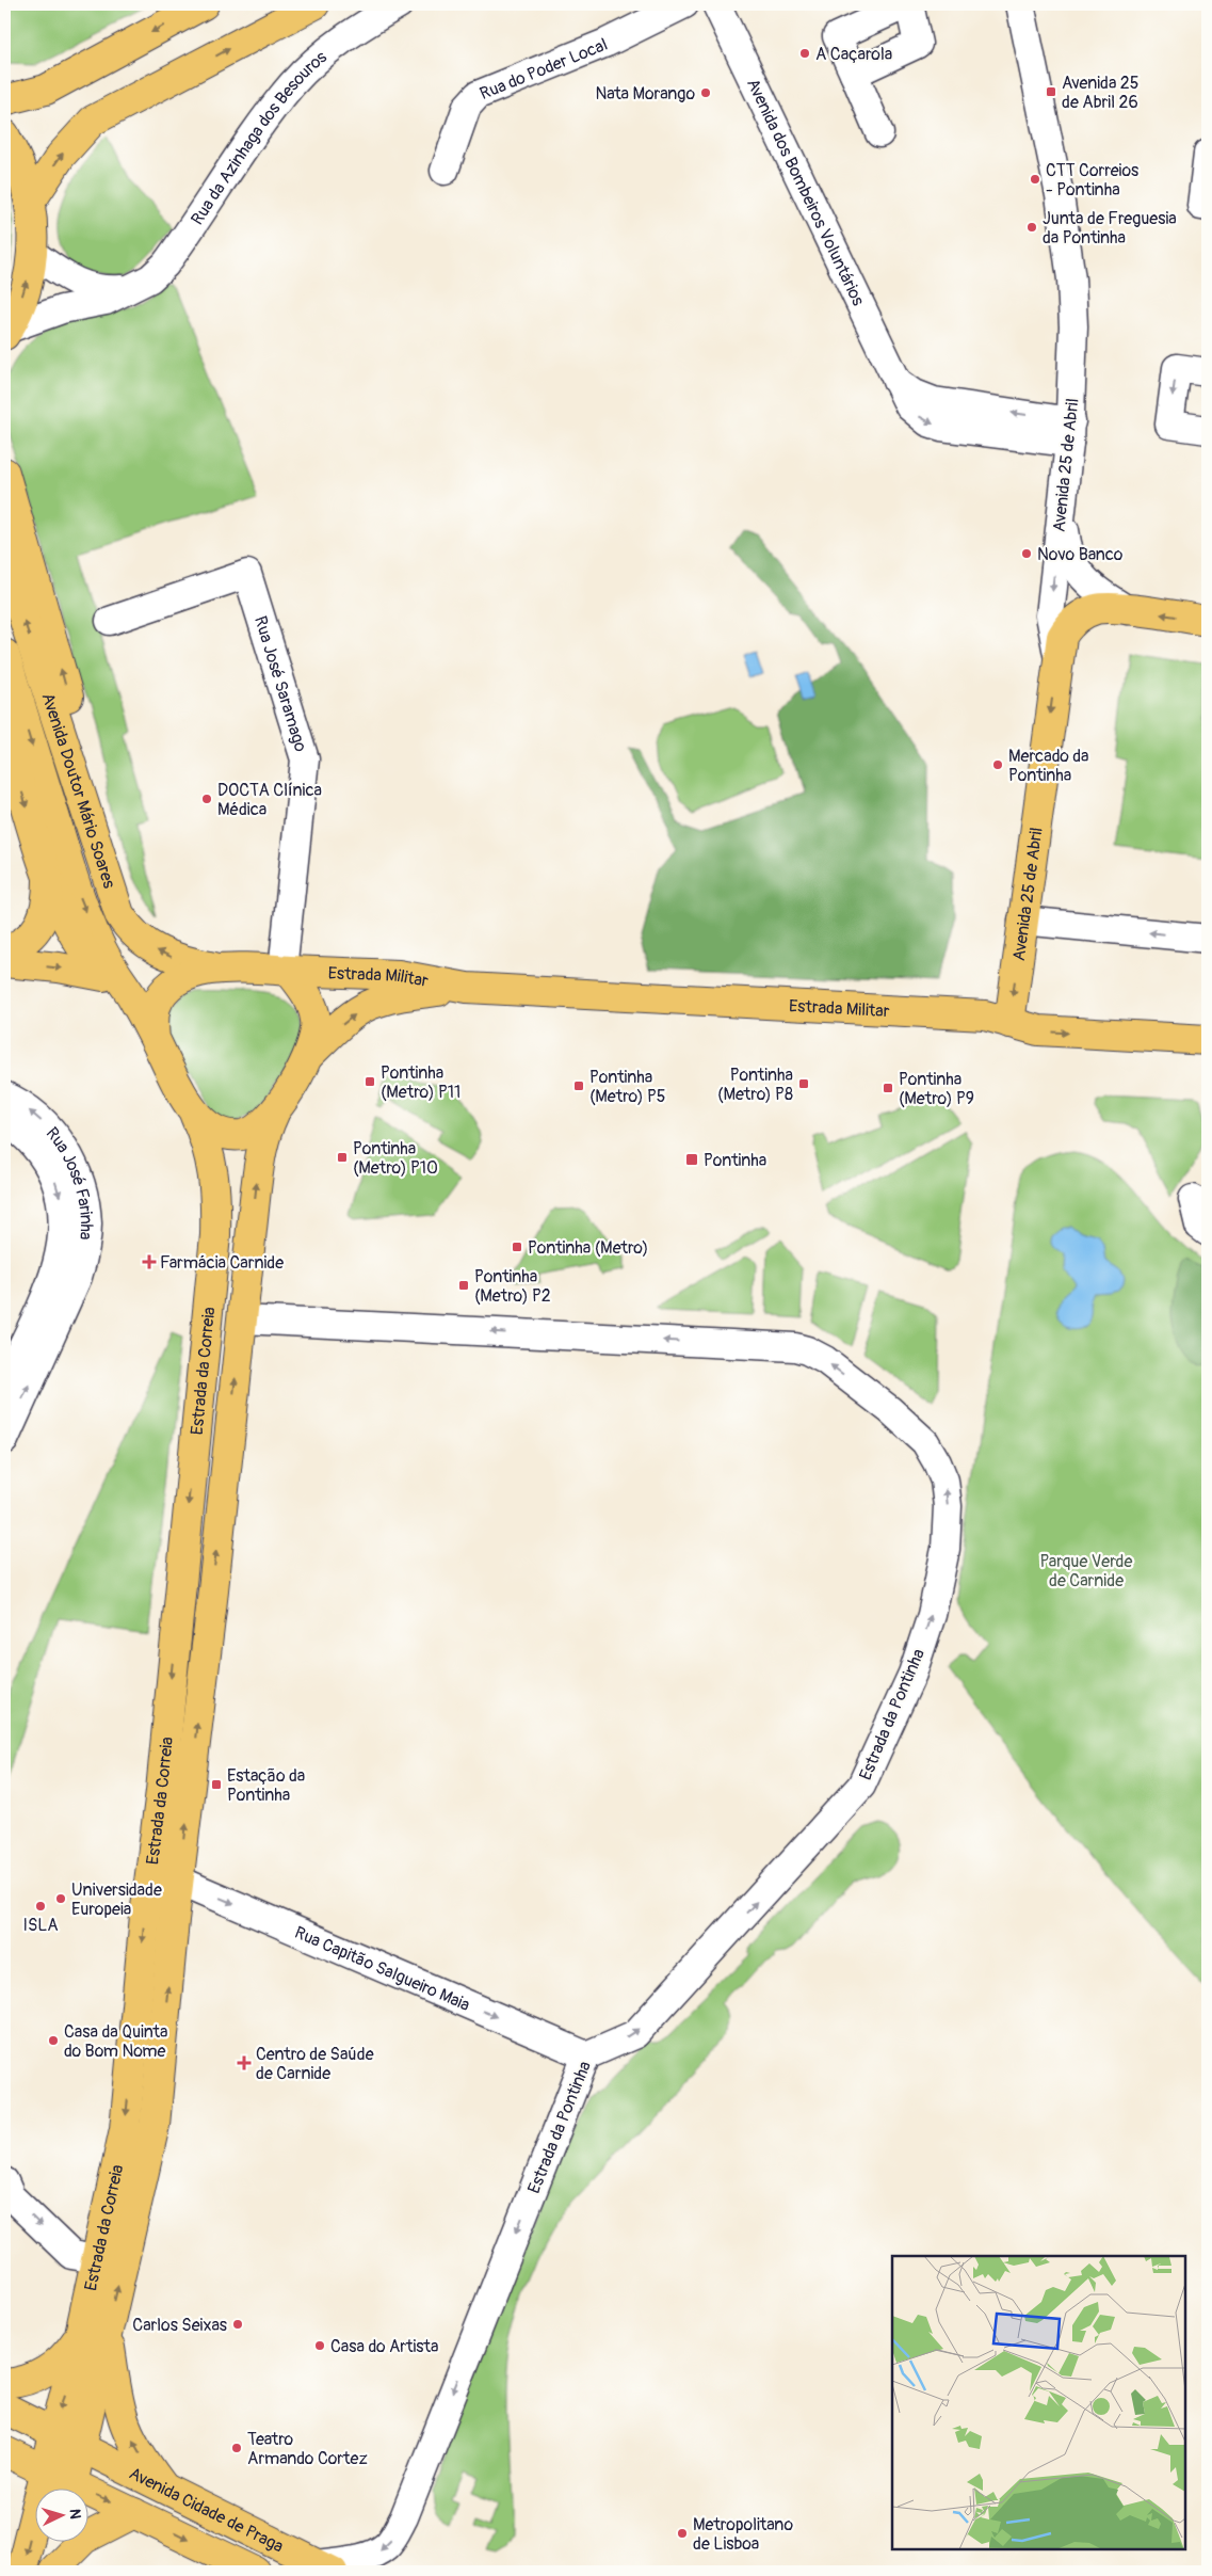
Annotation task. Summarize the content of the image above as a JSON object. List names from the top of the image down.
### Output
{
  "streets": {
    "main road": [
      "Avenida 25 de Abril",
      "Avenida Doutor Mário Soares",
      "Estrada Militar",
      "Estrada da Correia",
      "Avenida Cidade de Praga"
    ],
    "street": [
      "Rua do Poder Local",
      "Rua da Azinhaga dos Besouros",
      "Avenida dos Bombeiros Voluntários",
      "Rua José Saramago",
      "Rua José Farinha",
      "Estrada da Pontinha",
      "Rua Capitão Salgueiro Maia"
    ]
  },
  "crossings": [
    ["Avenida dos Bombeiros Voluntários", "Avenida 25 de Abril"],
    ["Avenida 25 de Abril", "Estrada Militar"],
    ["Rua José Saramago", "Avenida Doutor Mário Soares"],
    ["Rua José Saramago", "Estrada Militar"],
    ["Rua José Saramago", "Estrada da Correia"],
    ["Avenida Doutor Mário Soares", "Estrada Militar"],
    ["Avenida Doutor Mário Soares", "Estrada da Correia"],
    ["Estrada Militar", "Estrada da Correia"],
    ["Estrada da Correia", "Estrada da Pontinha"],
    ["Estrada da Correia", "Rua Capitão Salgueiro Maia"],
    ["Estrada da Correia", "Avenida Cidade de Praga"],
    ["Estrada da Pontinha", "Rua Capitão Salgueiro Maia"],
    ["Estrada da Pontinha", "Avenida Cidade de Praga"]
  ],
  "one_way": ["Avenida 25 de Abril", "Rua Capitão Salgueiro Maia"],
  "parks": ["Parque Verde de Carnide"],
  "places": {
    "other": [
      "A Caçarola",
      "Nata Morango",
      "CTT Correios - Pontinha",
      "Junta de Freguesia da Pontinha",
      "Novo Banco",
      "Mercado da Pontinha",
      "DOCTA Clínica Médica",
      "Universidade Europeia",
      "ISLA",
      "Casa da Quinta do Bom Nome",
      "Carlos Seixas",
      "Casa do Artista",
      "Teatro Armando Cortez",
      "Metropolitano de Lisboa"
    ],
    "transit": [
      "Avenida 25 de Abril 26",
      "Pontinha (Metro) P11",
      "Pontinha (Metro) P8",
      "Pontinha (Metro) P5",
      "Pontinha (Metro) P9",
      "Pontinha (Metro) P10",
      "Pontinha",
      "Pontinha (Metro)",
      "Pontinha (Metro) P2",
      "Estação da Pontinha"
    ],
    "health": ["Farmácia Carnide", "Centro de Saúde de Carnide"]
  },
  "north": "right"
}
